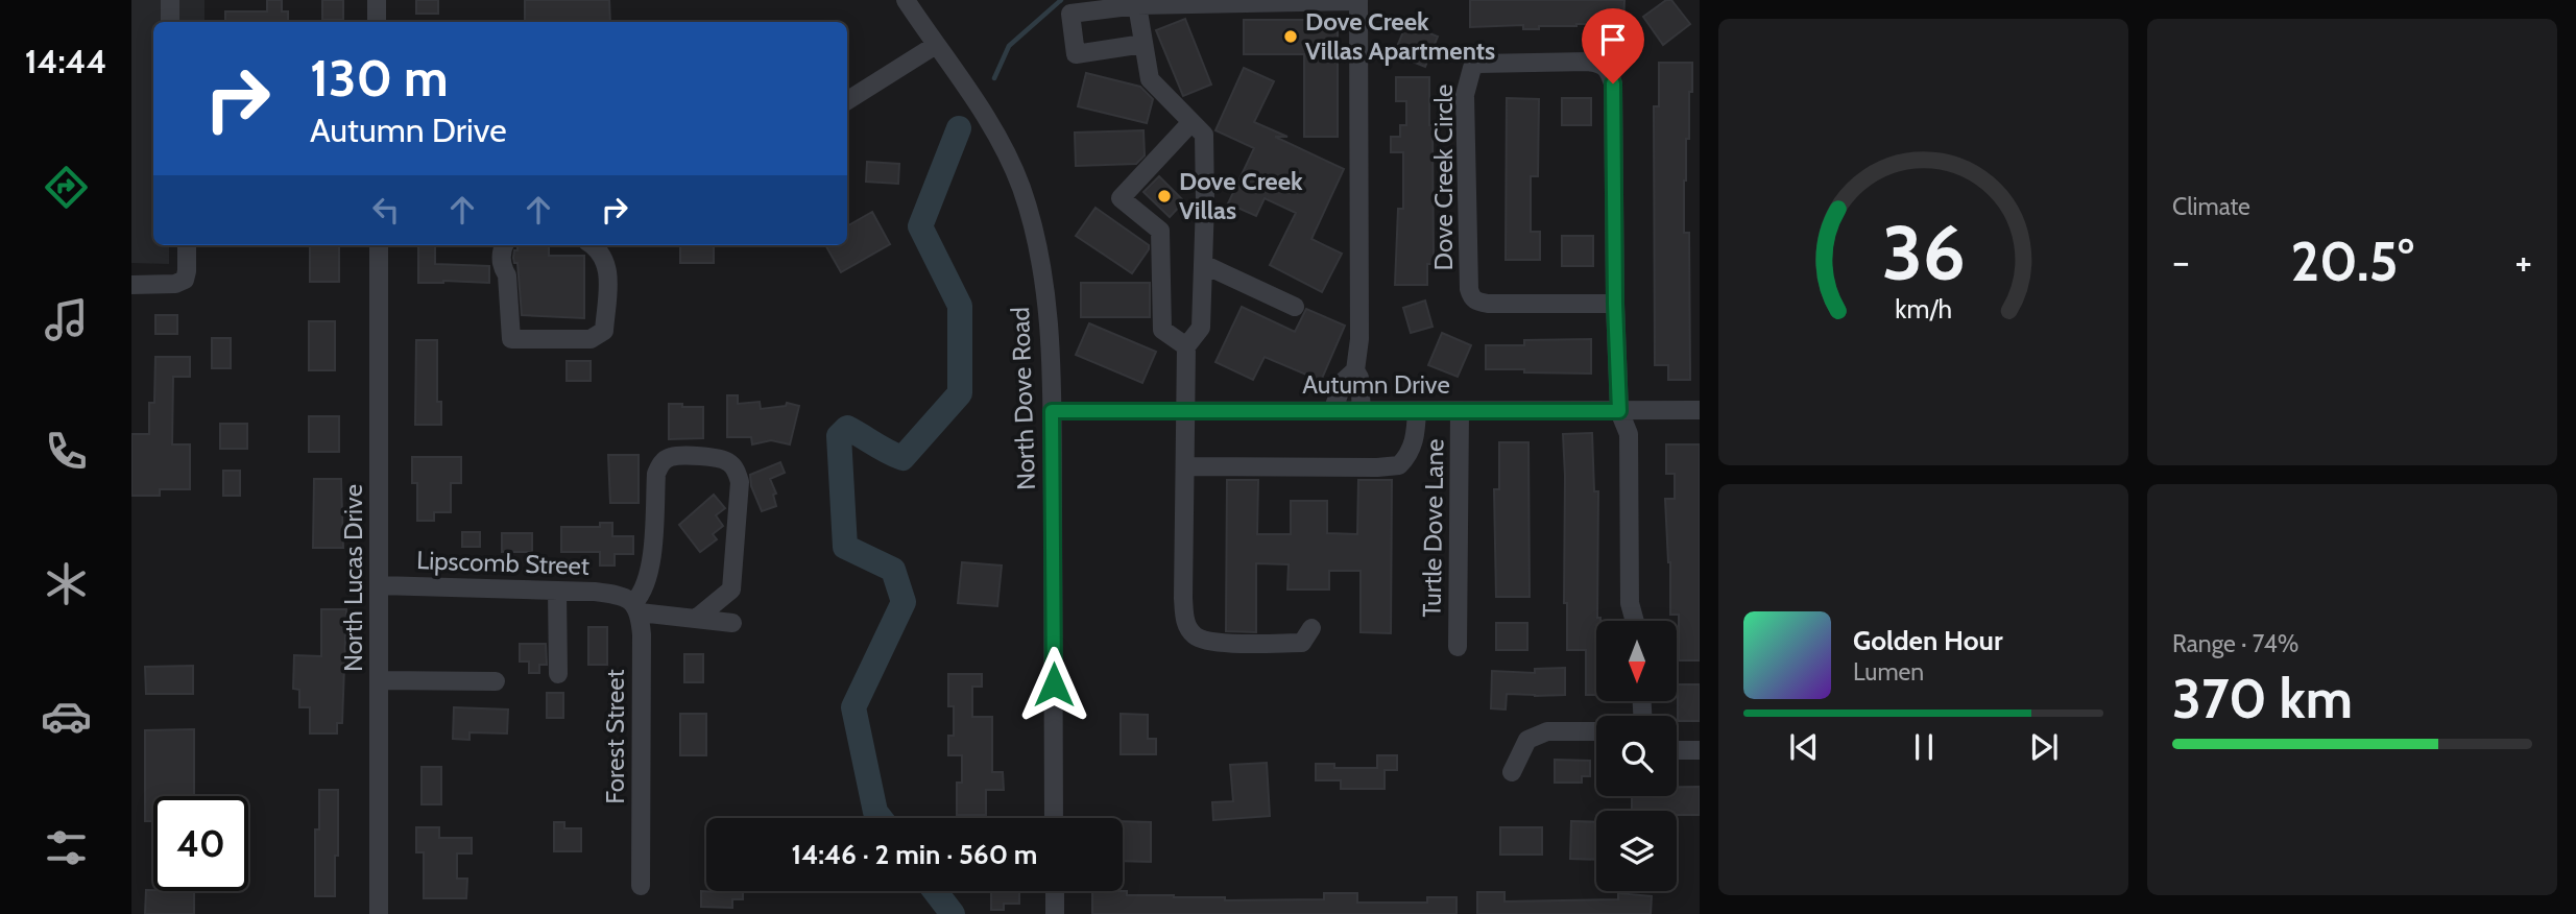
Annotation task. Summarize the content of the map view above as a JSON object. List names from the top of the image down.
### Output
{
  "streets": {
    "street": [
      "Dove Creek Circle",
      "Autumn Drive",
      "North Dove Road",
      "Turtle Dove Lane",
      "Lipscomb Street",
      "North Lucas Drive",
      "Forest Street"
    ]
  },
  "crossings": [
    ["Dove Creek Circle", "Autumn Drive"],
    ["Autumn Drive", "North Dove Road"],
    ["Autumn Drive", "Turtle Dove Lane"],
    ["Lipscomb Street", "North Lucas Drive"],
    ["Lipscomb Street", "Forest Street"]
  ],
  "places": ["Dove Creek Villas Apartments", "Dove Creek Villas"],
  "north": "bottom",
  "page": {
    "tabs": "14:44",
    "tile": [
      "Climate",
      ["Range · 74%", "370 km"]
    ],
    "turn": ["130 m", "Autumn Drive"],
    "heat": ["−", "20.5°", "+"],
    "song": ["Golden Hour", "Lumen"],
    "limit": "40",
    "trip": "14:46 · 2 min · 560 m",
    "gauge": ["36", "km/h"]
  }
}
